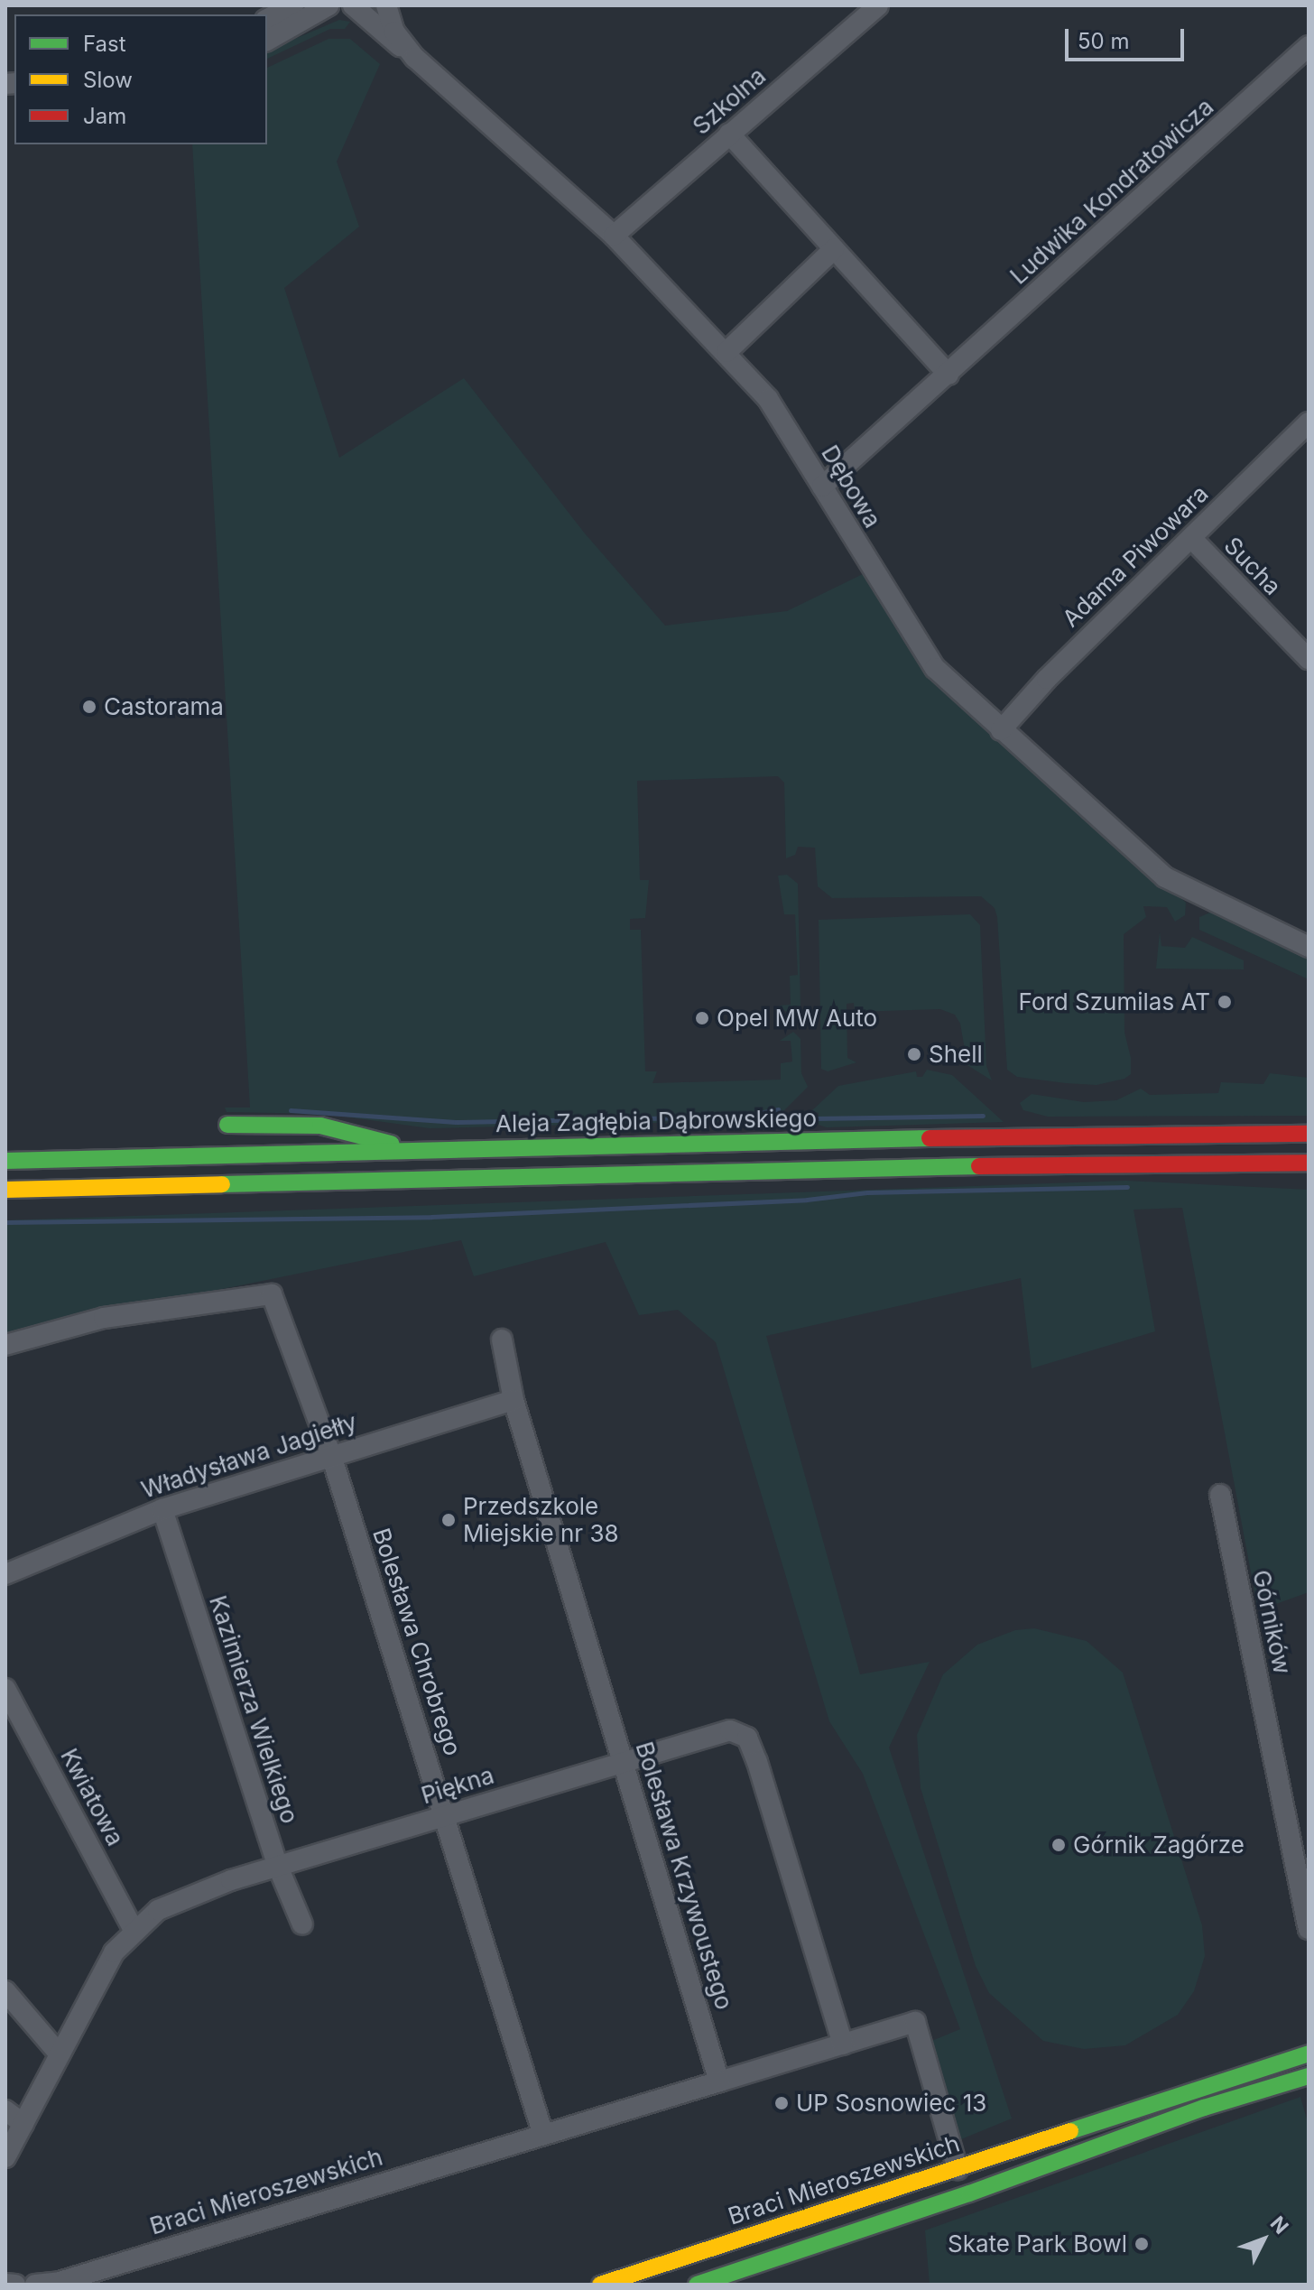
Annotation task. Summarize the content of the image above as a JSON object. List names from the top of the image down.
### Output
{
  "streets": {
    "main road": ["Aleja Zagłębia Dąbrowskiego", "Braci Mieroszewskich"],
    "street": [
      "Szkolna",
      "Ludwika Kondratowicza",
      "Dębowa",
      "Adama Piwowara",
      "Sucha",
      "Władysława Jagiełły",
      "Górników",
      "Bolesława Chrobrego",
      "Kazimierza Wielkiego",
      "Piękna",
      "Kwiatowa",
      "Bolesława Krzywoustego"
    ]
  },
  "crossings": [
    ["Szkolna", "Dębowa"],
    ["Ludwika Kondratowicza", "Dębowa"],
    ["Dębowa", "Adama Piwowara"],
    ["Adama Piwowara", "Sucha"],
    ["Władysława Jagiełły", "Bolesława Chrobrego"],
    ["Władysława Jagiełły", "Kazimierza Wielkiego"],
    ["Władysława Jagiełły", "Bolesława Krzywoustego"],
    ["Bolesława Chrobrego", "Piękna"],
    ["Bolesława Chrobrego", "Braci Mieroszewskich"],
    ["Kazimierza Wielkiego", "Piękna"],
    ["Piękna", "Kwiatowa"],
    ["Piękna", "Bolesława Krzywoustego"],
    ["Bolesława Krzywoustego", "Braci Mieroszewskich"]
  ],
  "places": [
    "Castorama",
    "Ford Szumilas AT",
    "Opel MW Auto",
    "Shell",
    "Przedszkole Miejskie nr 38",
    "Górnik Zagórze",
    "UP Sosnowiec 13",
    "Skate Park Bowl"
  ],
  "legend": ["Fast", "Slow", "Jam"],
  "scale_bar": "50 m",
  "north": "top right"
}
